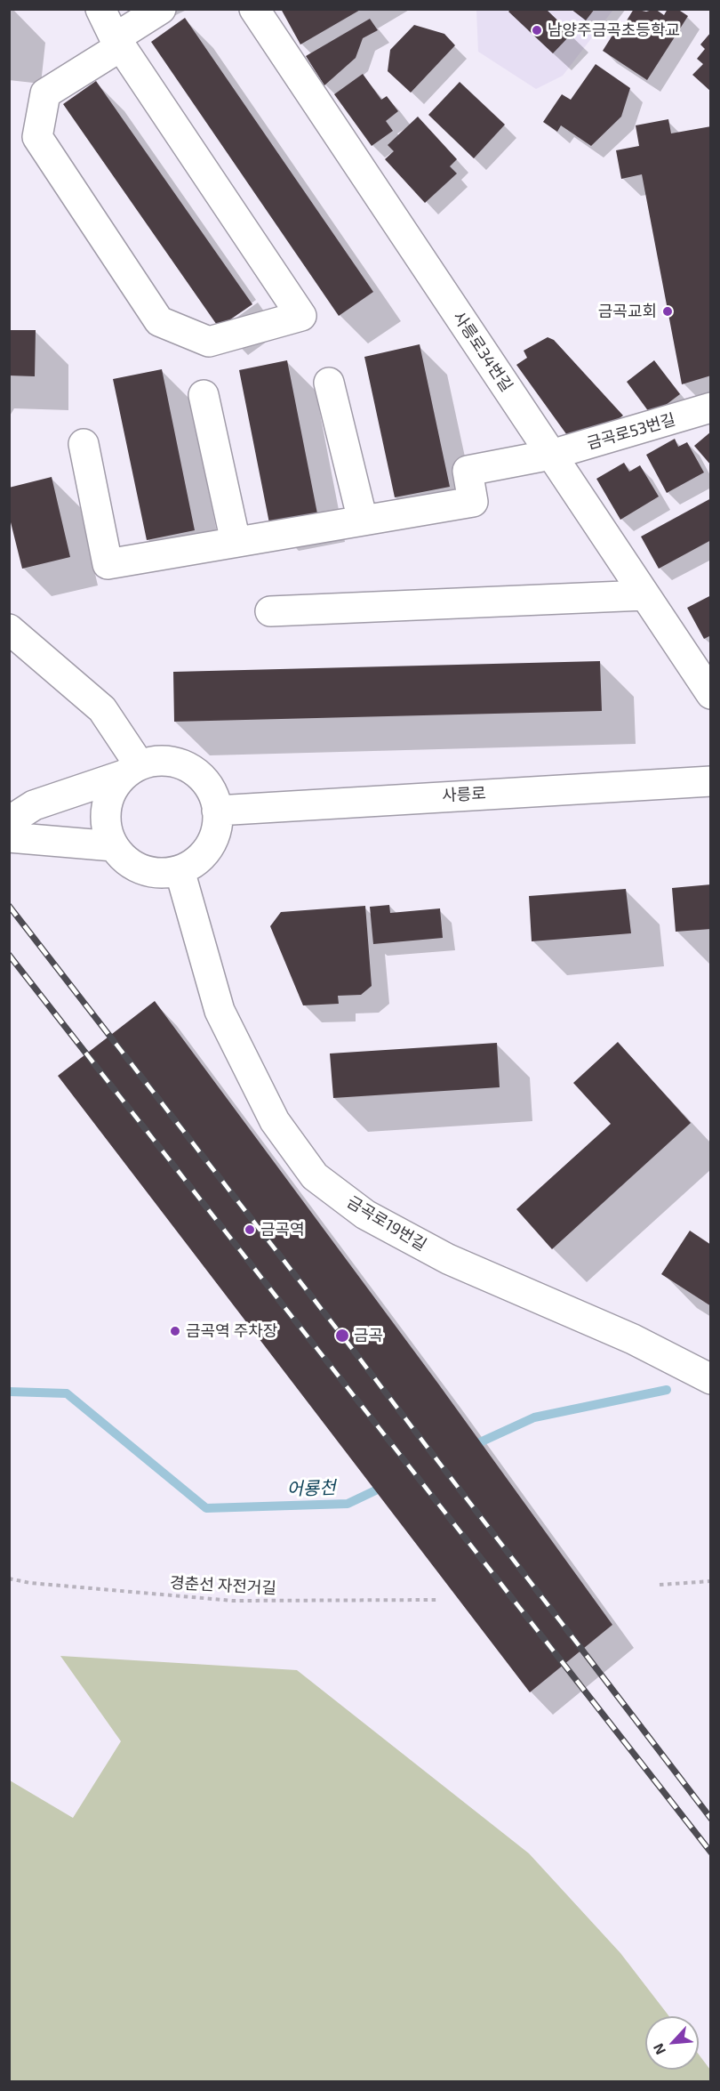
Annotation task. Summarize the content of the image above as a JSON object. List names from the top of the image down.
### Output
{
  "streets": {
    "street": [
      "사릉로34번길",
      "금곡로53번길",
      "사릉로",
      "금곡로19번길"
    ],
    "path": ["경춘선 자전거길"]
  },
  "crossings": [
    ["사릉로34번길", "금곡로53번길"],
    ["사릉로", "금곡로19번길"]
  ],
  "water": ["어룡천"],
  "places": [
    "남양주금곡초등학교",
    "금곡교회",
    "금곡역",
    "금곡역 주차장",
    "금곡"
  ],
  "north": "bottom left"
}
